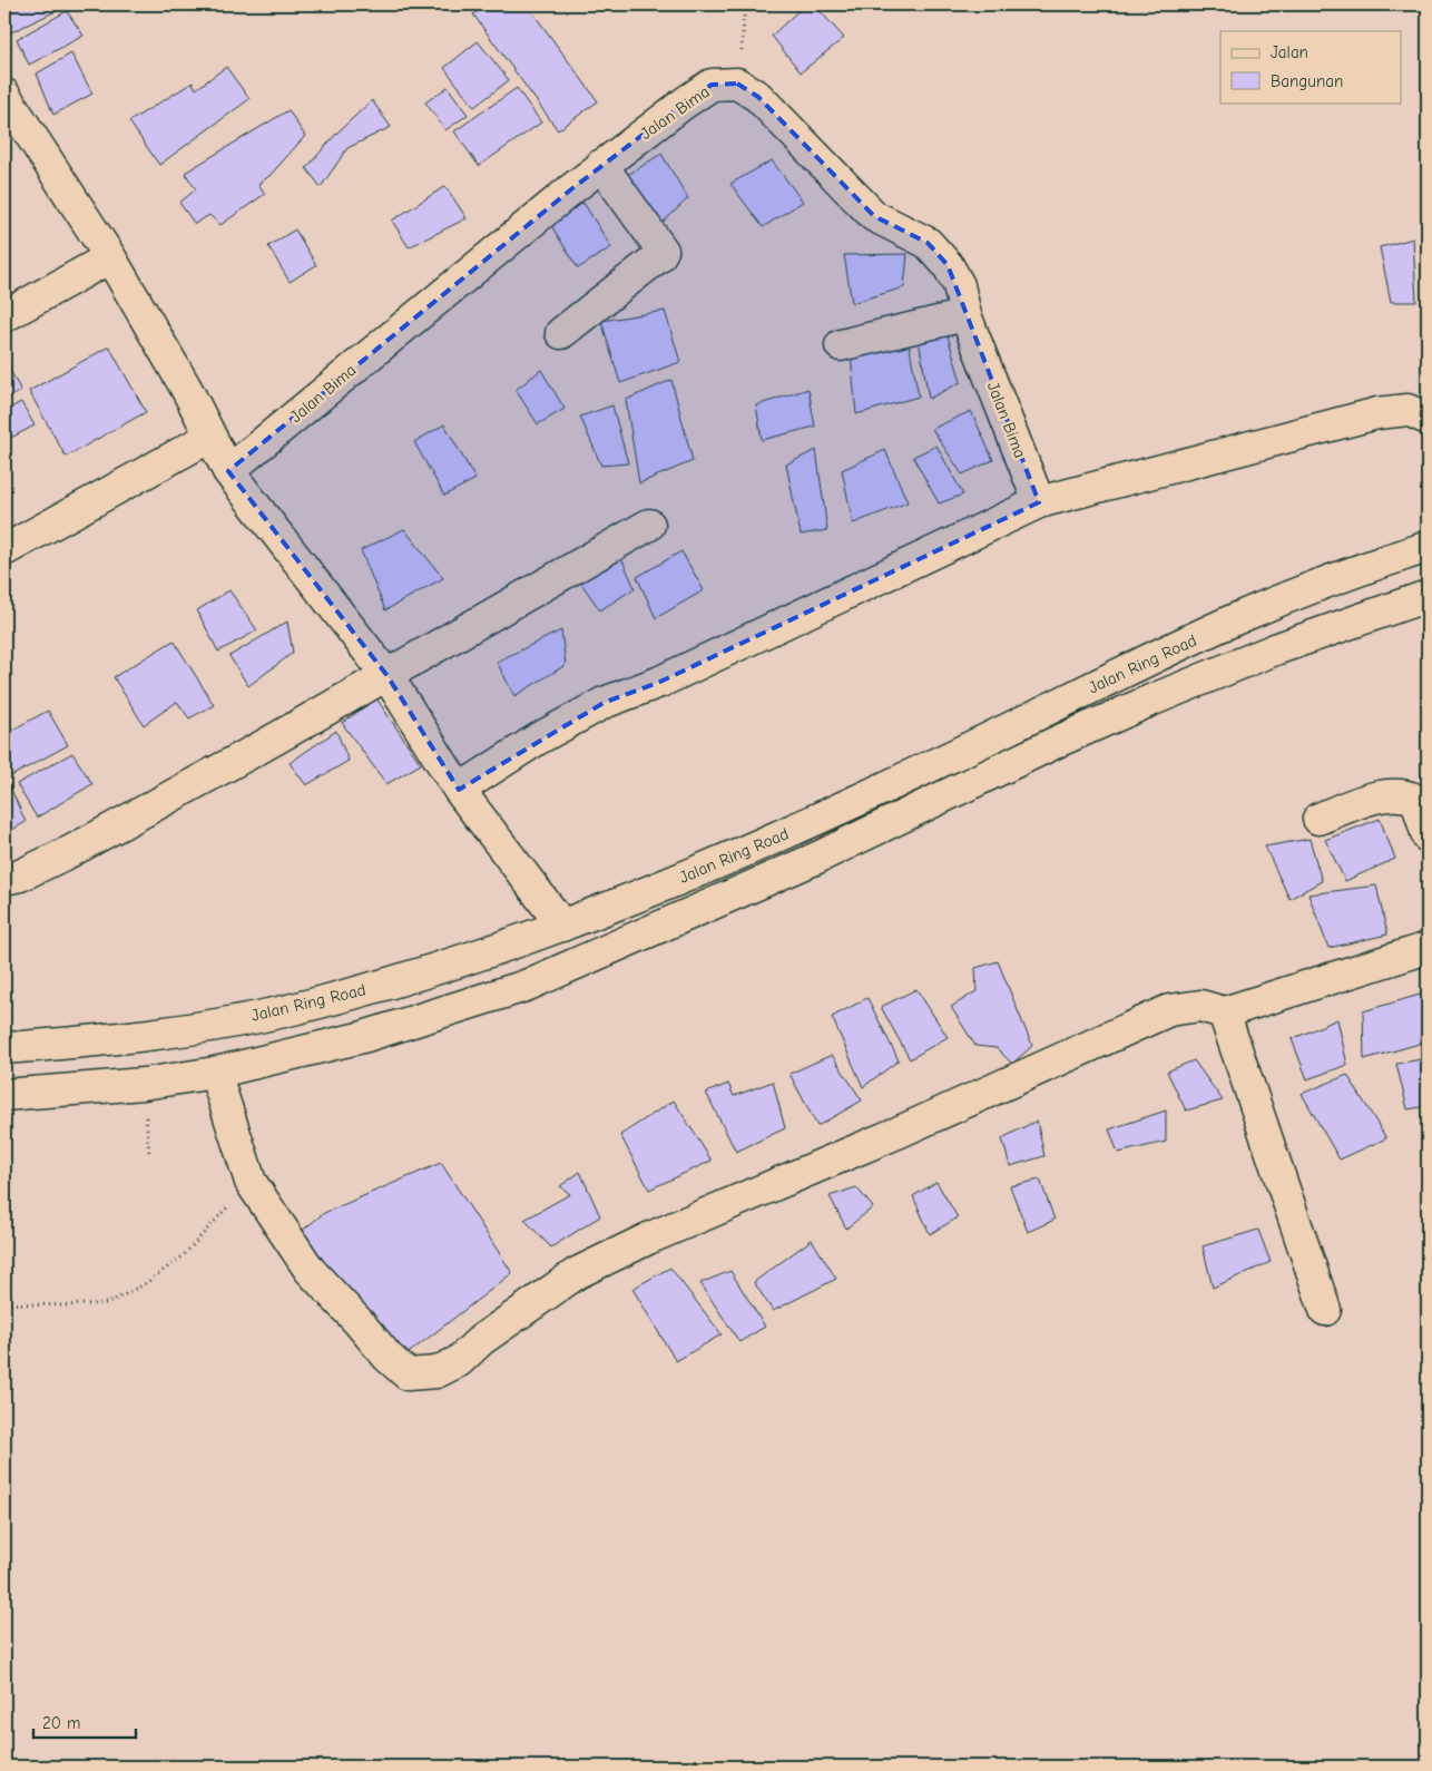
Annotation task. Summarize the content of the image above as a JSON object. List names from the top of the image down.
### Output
{
  "streets": {
    "main road": ["Jalan Bima", "Jalan Ring Road"]
  },
  "legend": ["Jalan", "Bangunan"],
  "scale_bar": "20 m"
}
